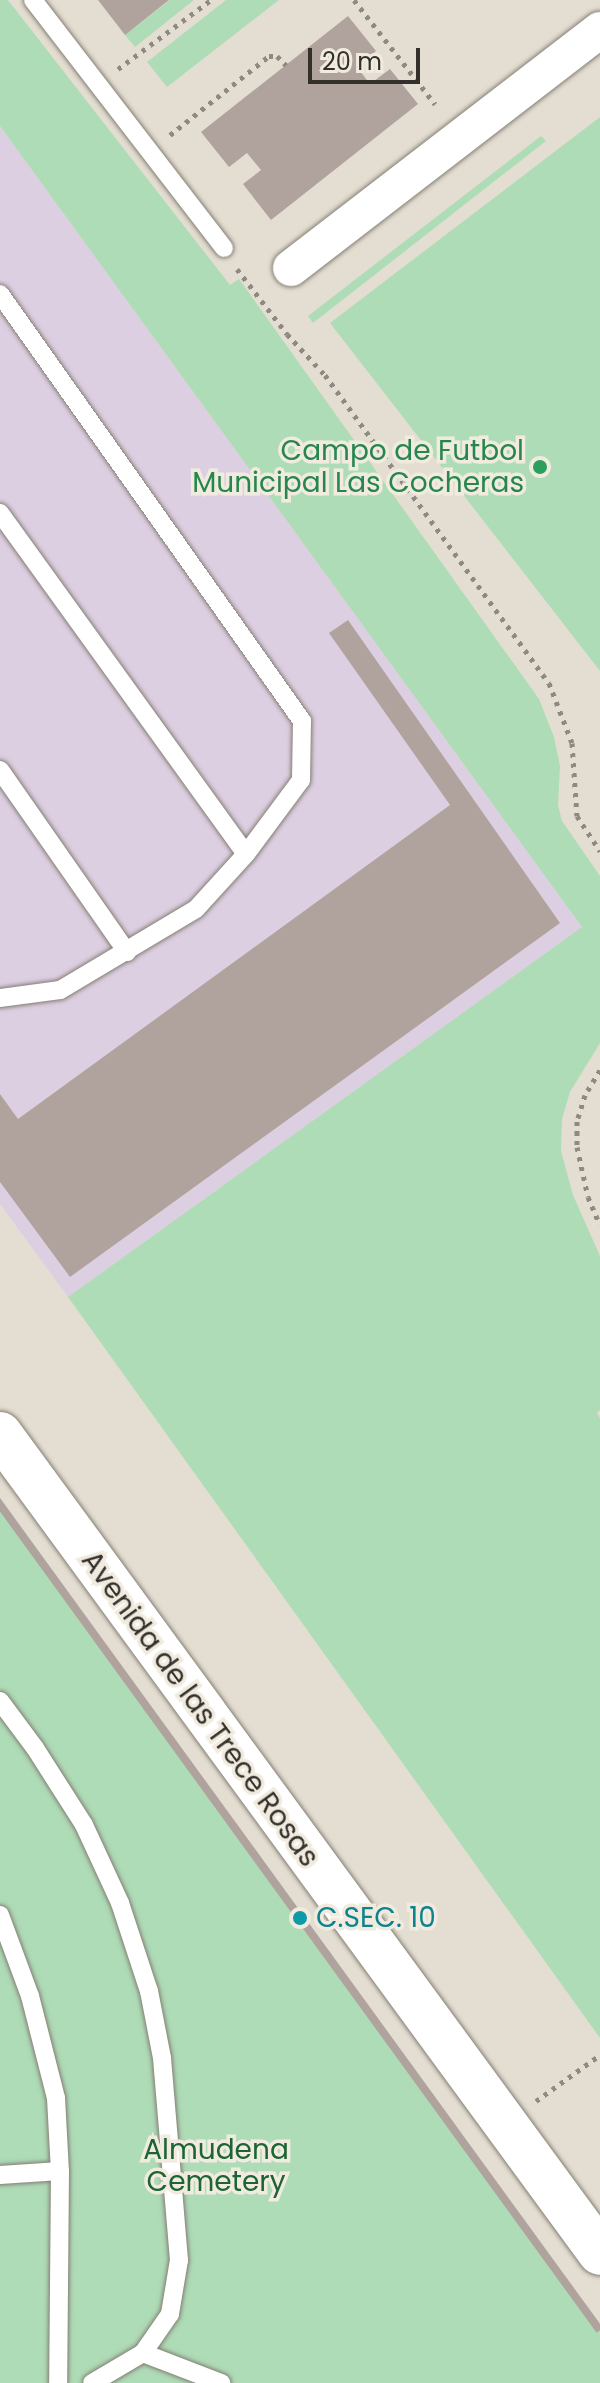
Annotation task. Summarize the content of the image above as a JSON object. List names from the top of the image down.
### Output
{
  "streets": {
    "street": ["Avenida de las Trece Rosas"]
  },
  "parks": ["Almudena Cemetery"],
  "places": ["Campo de Futbol Municipal Las Cocheras", "C.SEC. 10"],
  "scale_bar": "20 m"
}
